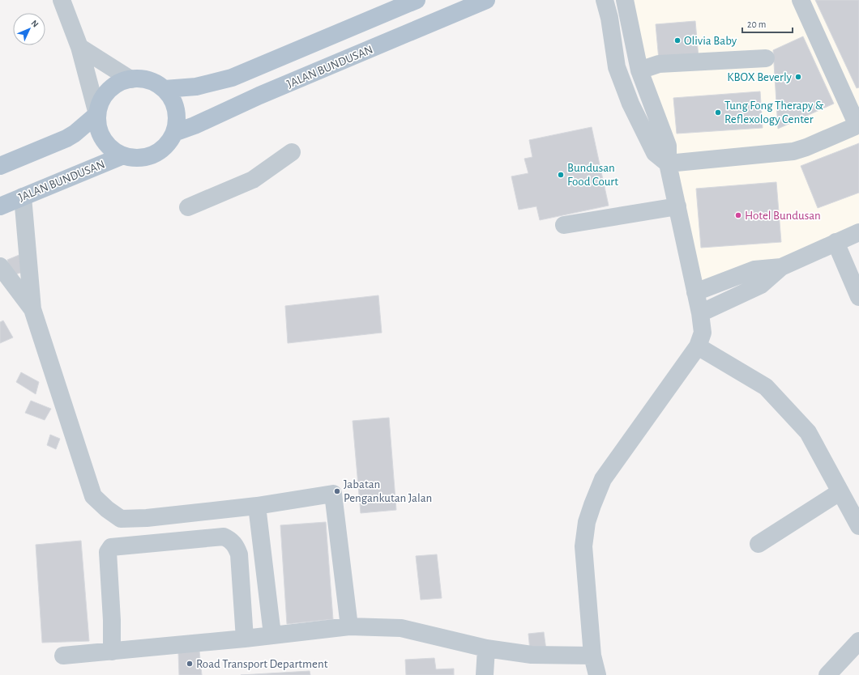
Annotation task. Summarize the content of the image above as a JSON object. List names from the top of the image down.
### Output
{
  "streets": {
    "main road": ["JALAN BUNDUSAN"]
  },
  "places": [
    "Olivia Baby",
    "KBOX Beverly",
    "Tung Fong Therapy & Reflexology Center",
    "Bundusan Food Court",
    "Hotel Bundusan",
    "Jabatan Pengankutan Jalan",
    "Road Transport Department"
  ],
  "scale_bar": "20 m",
  "north": "top right"
}
